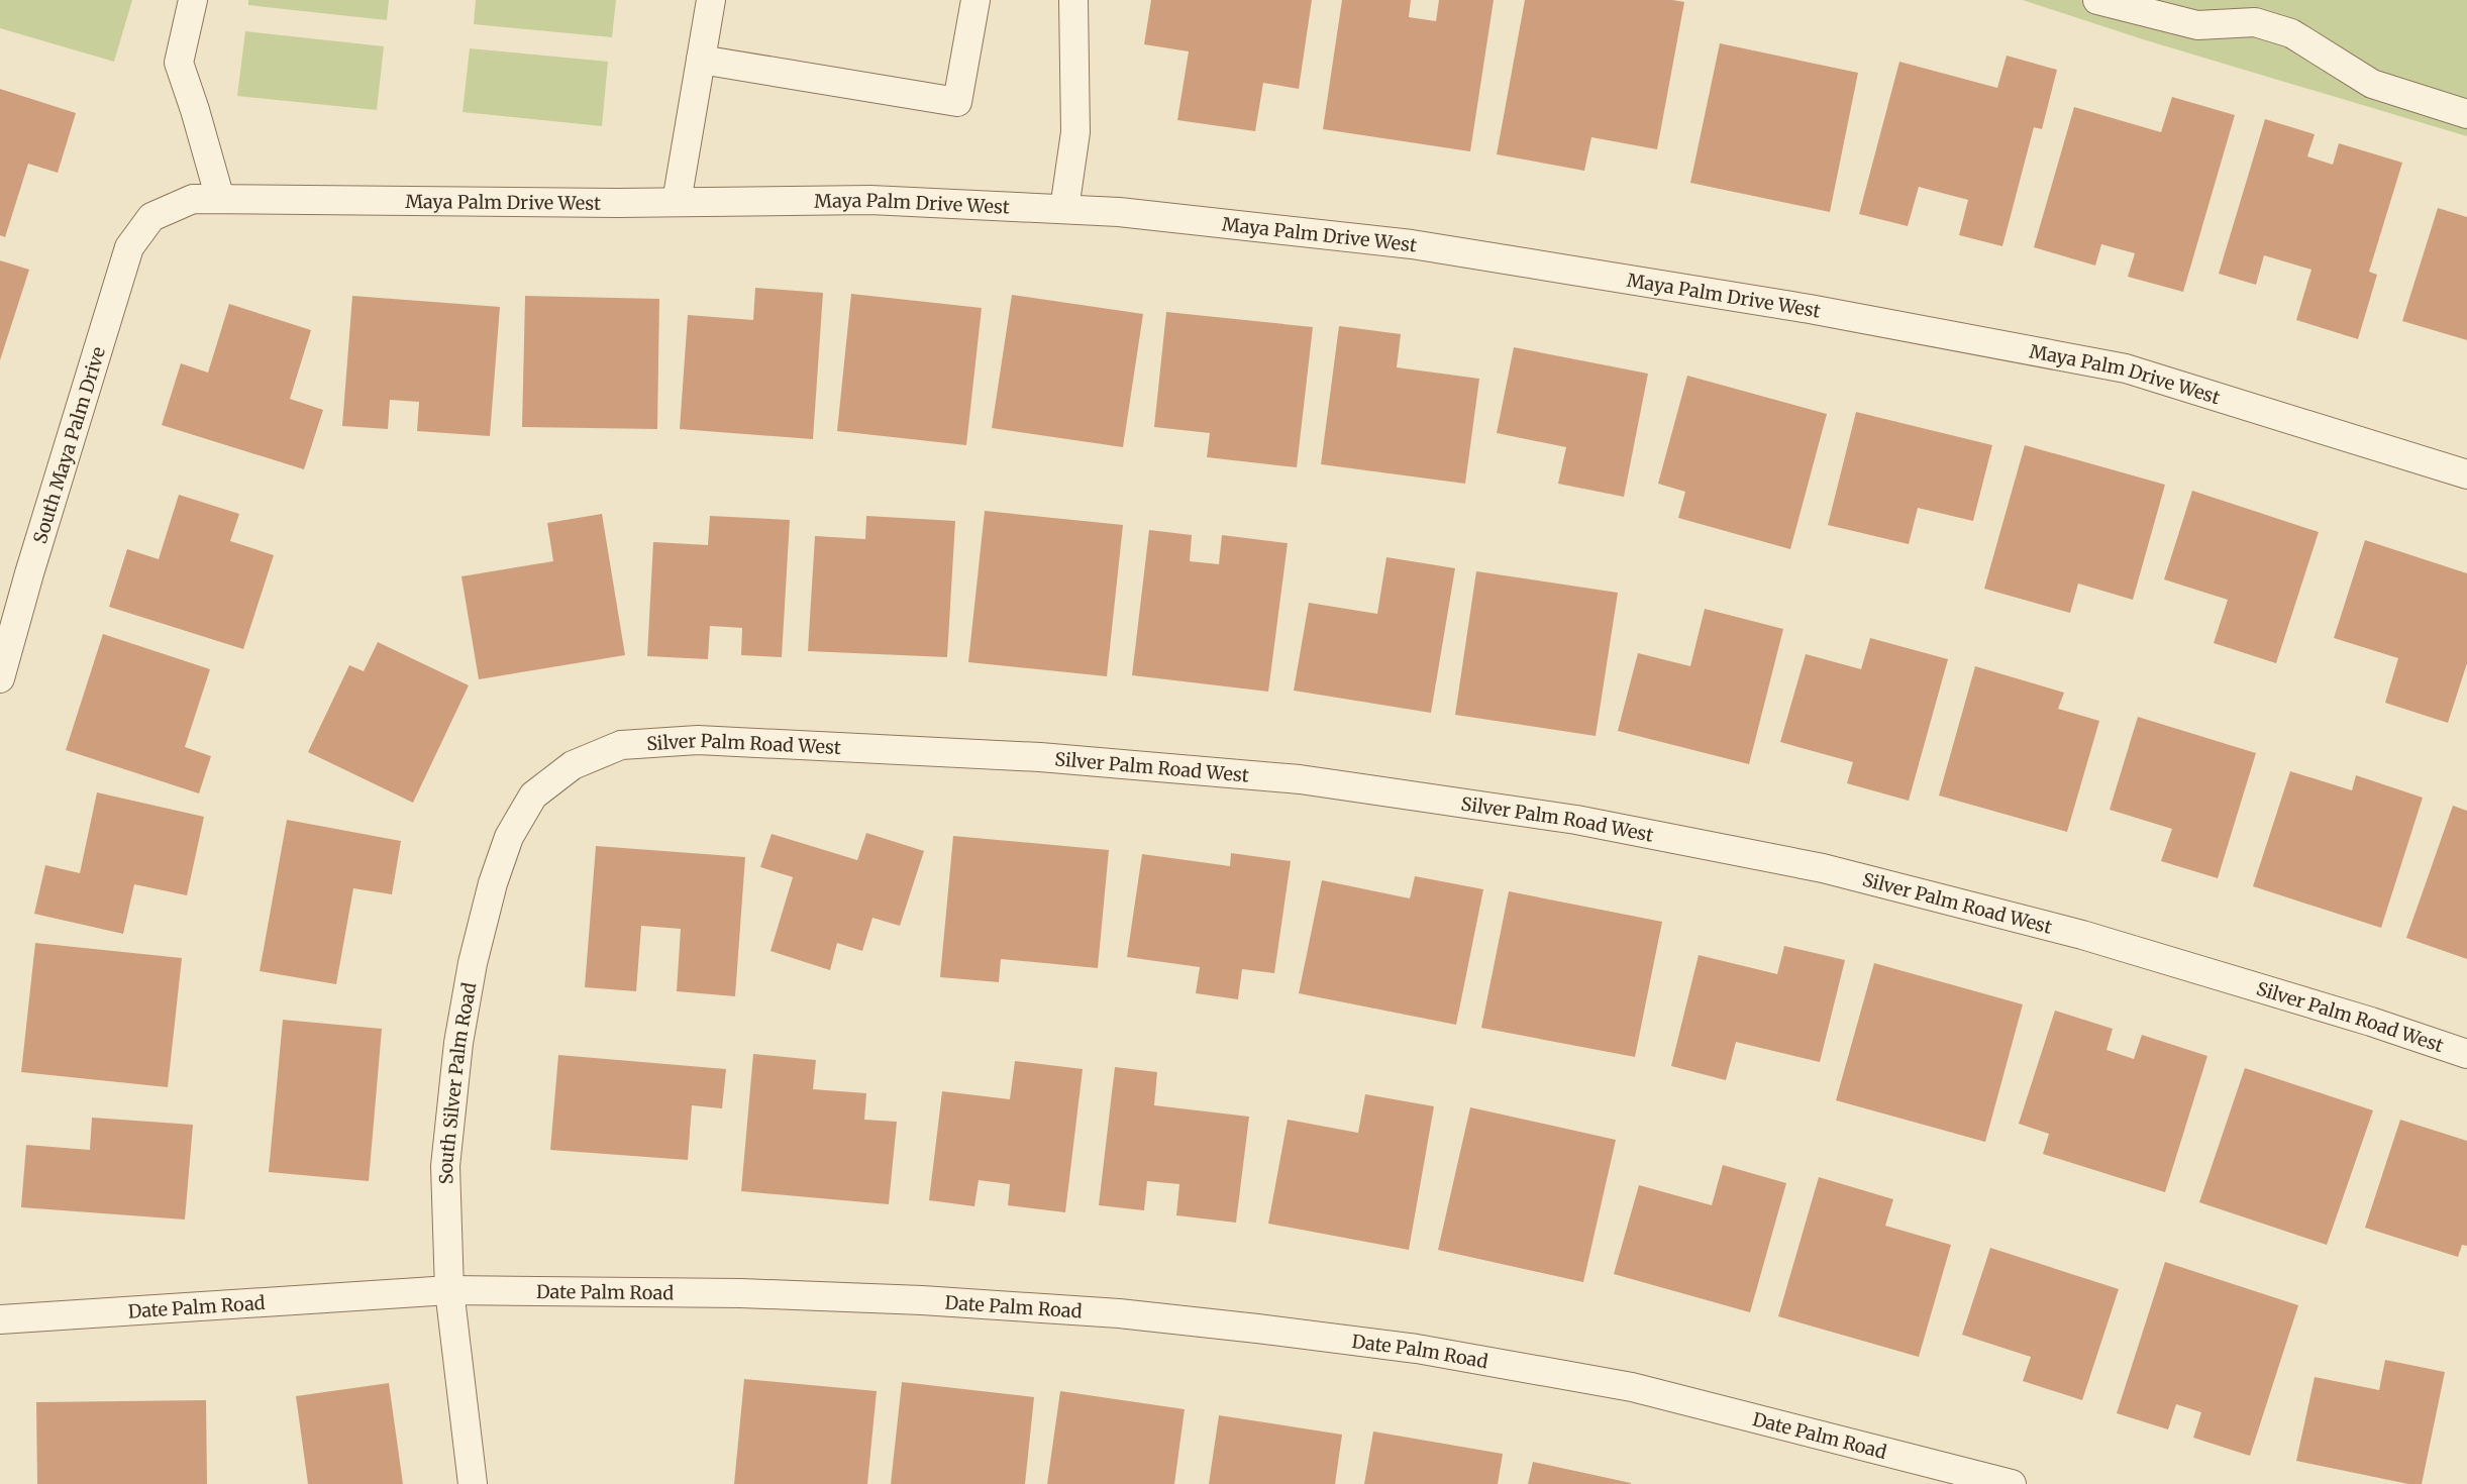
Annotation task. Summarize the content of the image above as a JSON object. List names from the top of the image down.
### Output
{
  "streets": {
    "street": [
      "Maya Palm Drive West",
      "South Maya Palm Drive",
      "Silver Palm Road West",
      "South Silver Palm Road",
      "Date Palm Road"
    ]
  },
  "crossings": [
    ["Maya Palm Drive West", "South Maya Palm Drive"],
    ["Silver Palm Road West", "South Silver Palm Road"],
    ["South Silver Palm Road", "Date Palm Road"]
  ]
}
